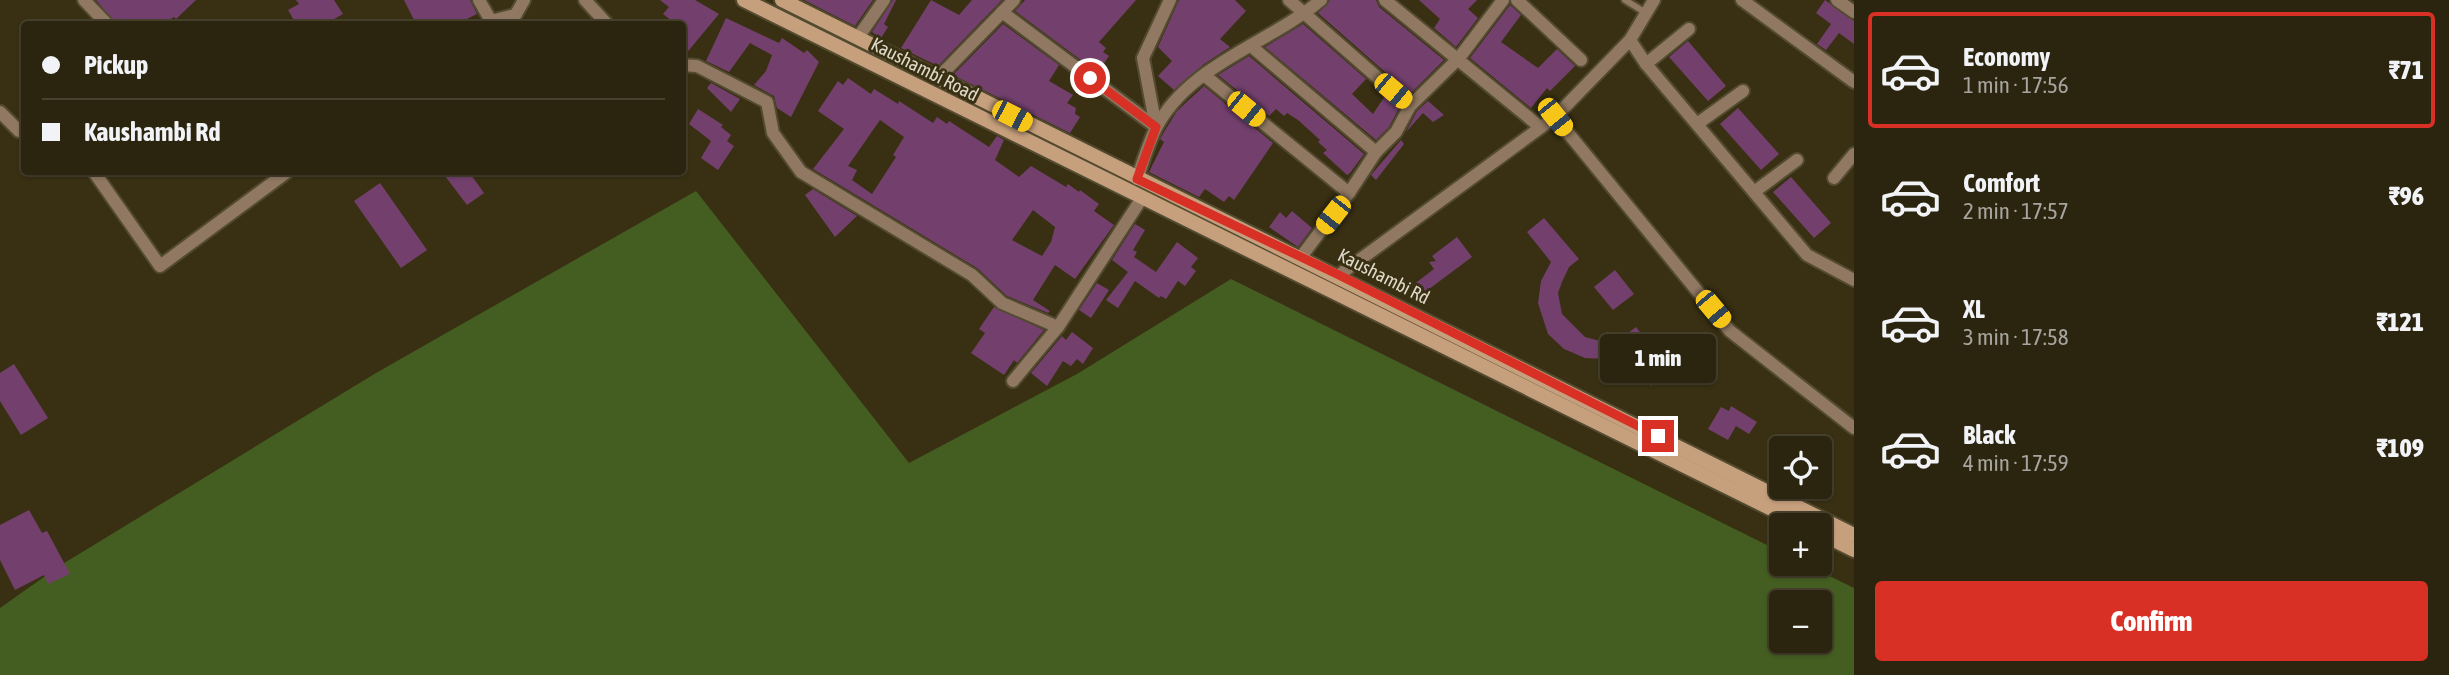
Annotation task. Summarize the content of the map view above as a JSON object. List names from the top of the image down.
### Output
{
  "streets": {
    "main road": ["Kaushambi Road", "Kaushambi Rd"]
  },
  "page": {
    "list": [
      {
        "name": "Economy",
        "note": "1 min · 17:56",
        "value": "₹71"
      },
      {
        "name": "Comfort",
        "note": "2 min · 17:57",
        "value": "₹96"
      },
      {
        "name": "XL",
        "note": "3 min · 17:58",
        "value": "₹121"
      },
      {
        "name": "Black",
        "note": "4 min · 17:59",
        "value": "₹109"
      }
    ],
    "banner": ["Pickup", "Kaushambi Rd"],
    "bubble": "1 min",
    "map_buttons": ["+", "−"],
    "buttons": "Confirm"
  }
}
